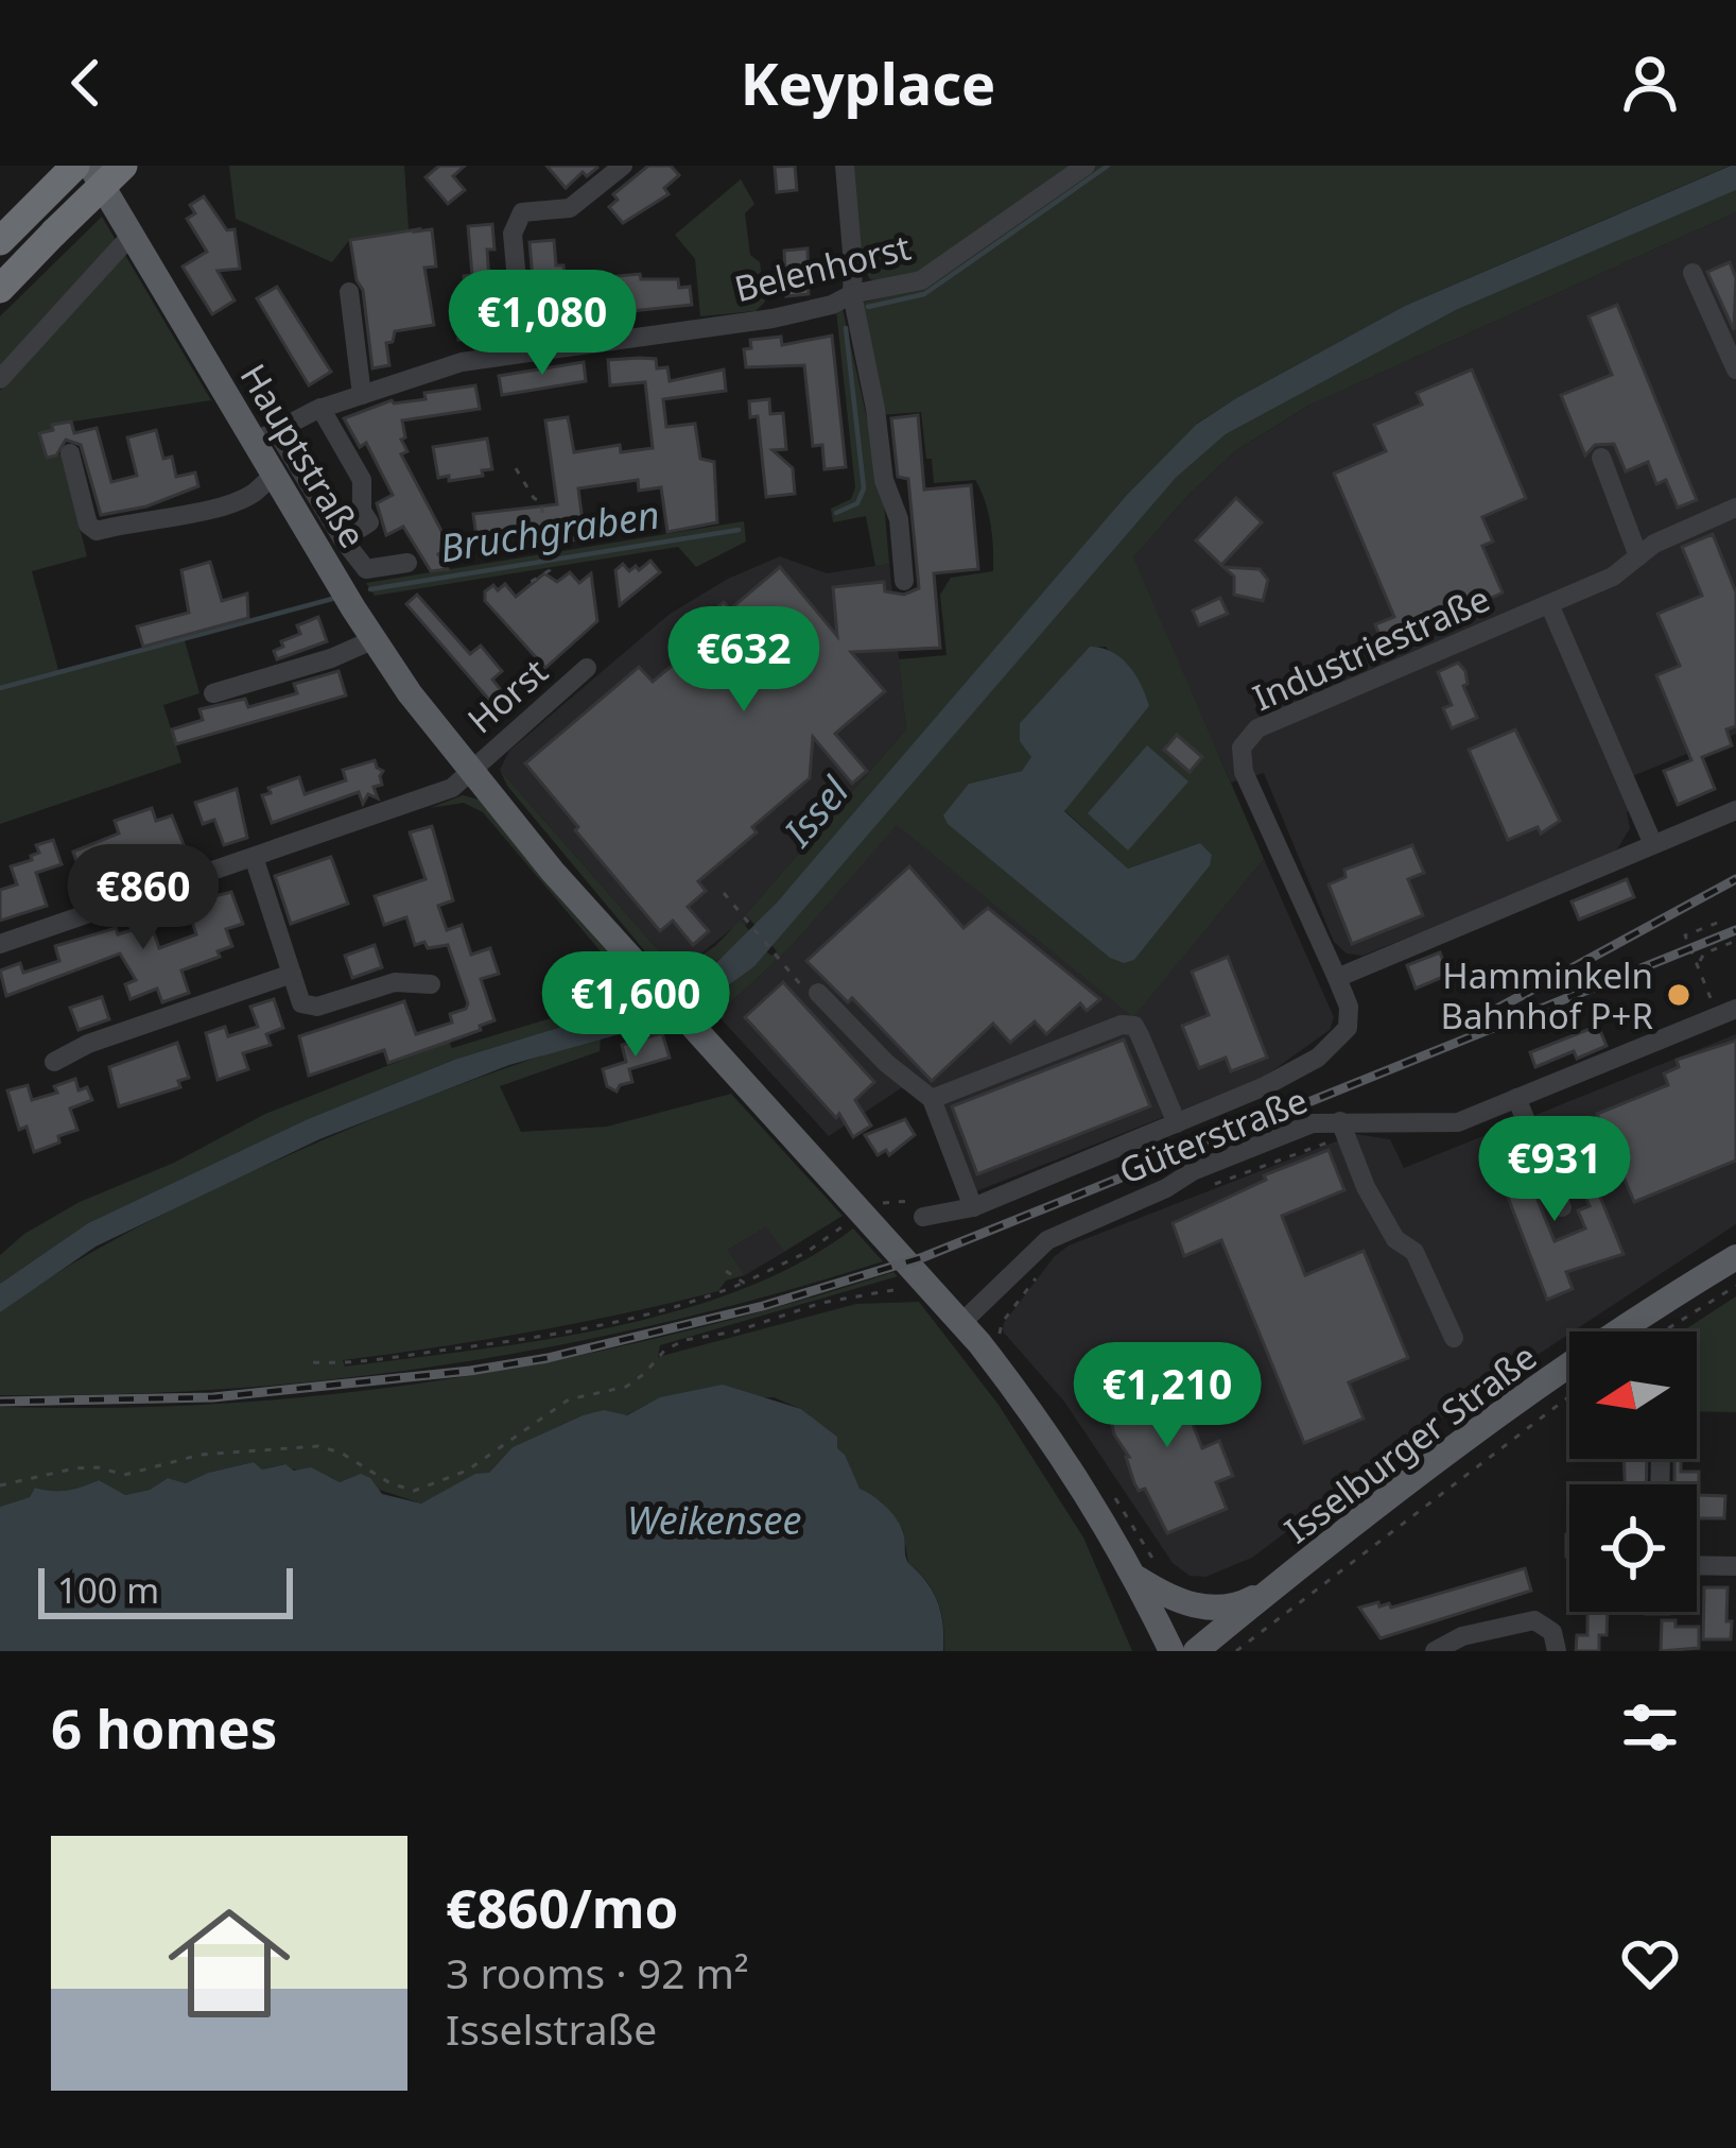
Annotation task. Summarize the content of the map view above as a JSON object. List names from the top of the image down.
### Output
{
  "streets": {
    "main road": ["Hauptstraße", "Isselburger Straße"],
    "street": [
      "Belenhorst",
      "Industriestraße",
      "Horst",
      "Güterstraße"
    ]
  },
  "crossings": [
    ["Belenhorst", "Hauptstraße"],
    ["Hauptstraße", "Horst"],
    ["Hauptstraße", "Güterstraße"]
  ],
  "water": ["Bruchgraben", "Issel", "Weikensee"],
  "places": ["Hamminkeln Bahnhof P+R"],
  "scale_bar": "100 m",
  "north": "left",
  "page": {
    "header": "Keyplace",
    "price": [
      "€1,080",
      "€632",
      "€860",
      "€1,600",
      "€931",
      "€1,210"
    ],
    "scale": "100 m",
    "heading": "6 homes",
    "list": [
      {
        "name": "€860/mo",
        "note": "3 rooms · 92 m² · Isselstraße"
      }
    ]
  }
}
